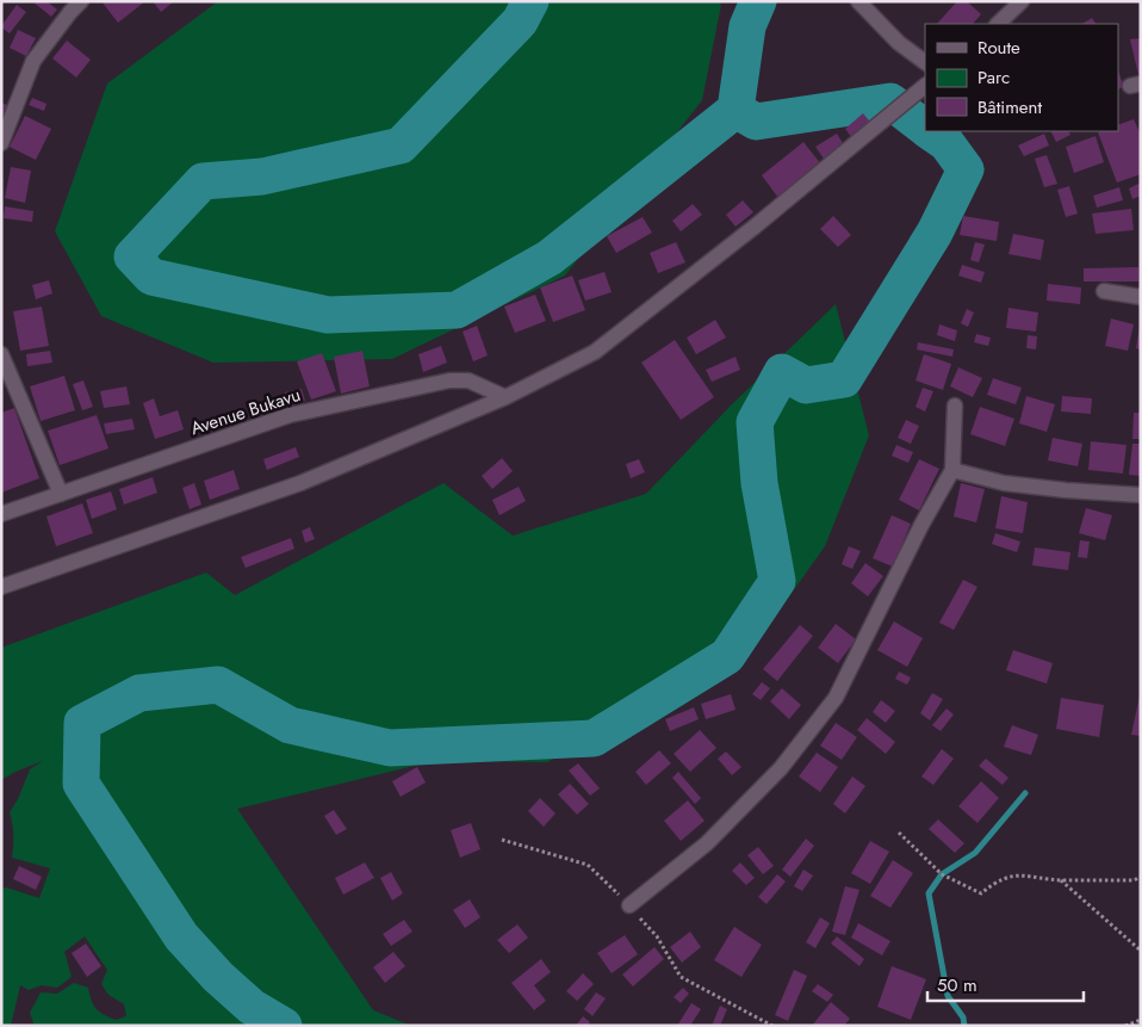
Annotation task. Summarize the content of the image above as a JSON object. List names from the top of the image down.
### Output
{
  "streets": {
    "street": ["Avenue Bukavu"]
  },
  "legend": ["Route", "Parc", "Bâtiment"],
  "scale_bar": "50 m"
}
